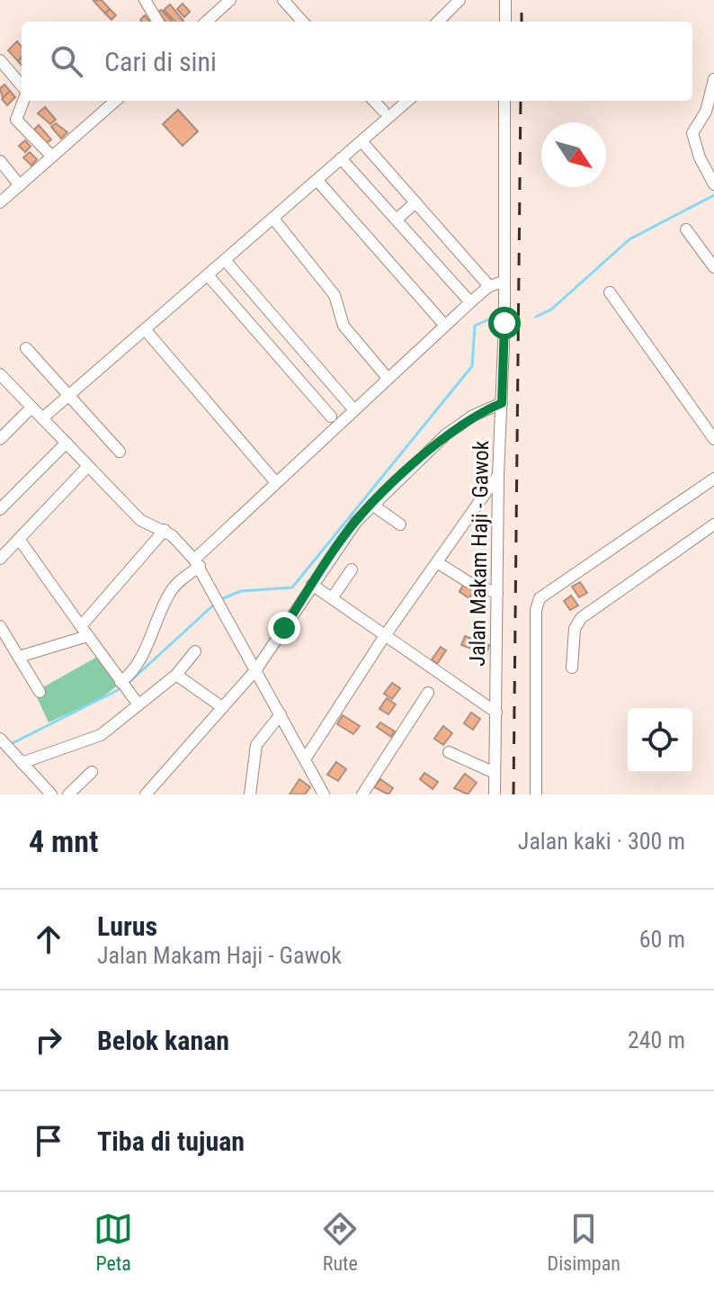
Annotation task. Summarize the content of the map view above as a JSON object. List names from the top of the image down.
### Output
{
  "streets": {
    "street": ["Jalan Makam Haji - Gawok"]
  },
  "north": "bottom right",
  "page": {
    "search": "Cari di sini",
    "heading": ["4 mnt", "Jalan kaki · 300 m"],
    "list": [
      ["Lurus", "Jalan Makam Haji - Gawok", "60 m"],
      ["Belok kanan", "240 m"],
      "Tiba di tujuan"
    ],
    "nav": ["Peta", "Rute", "Disimpan"]
  }
}
